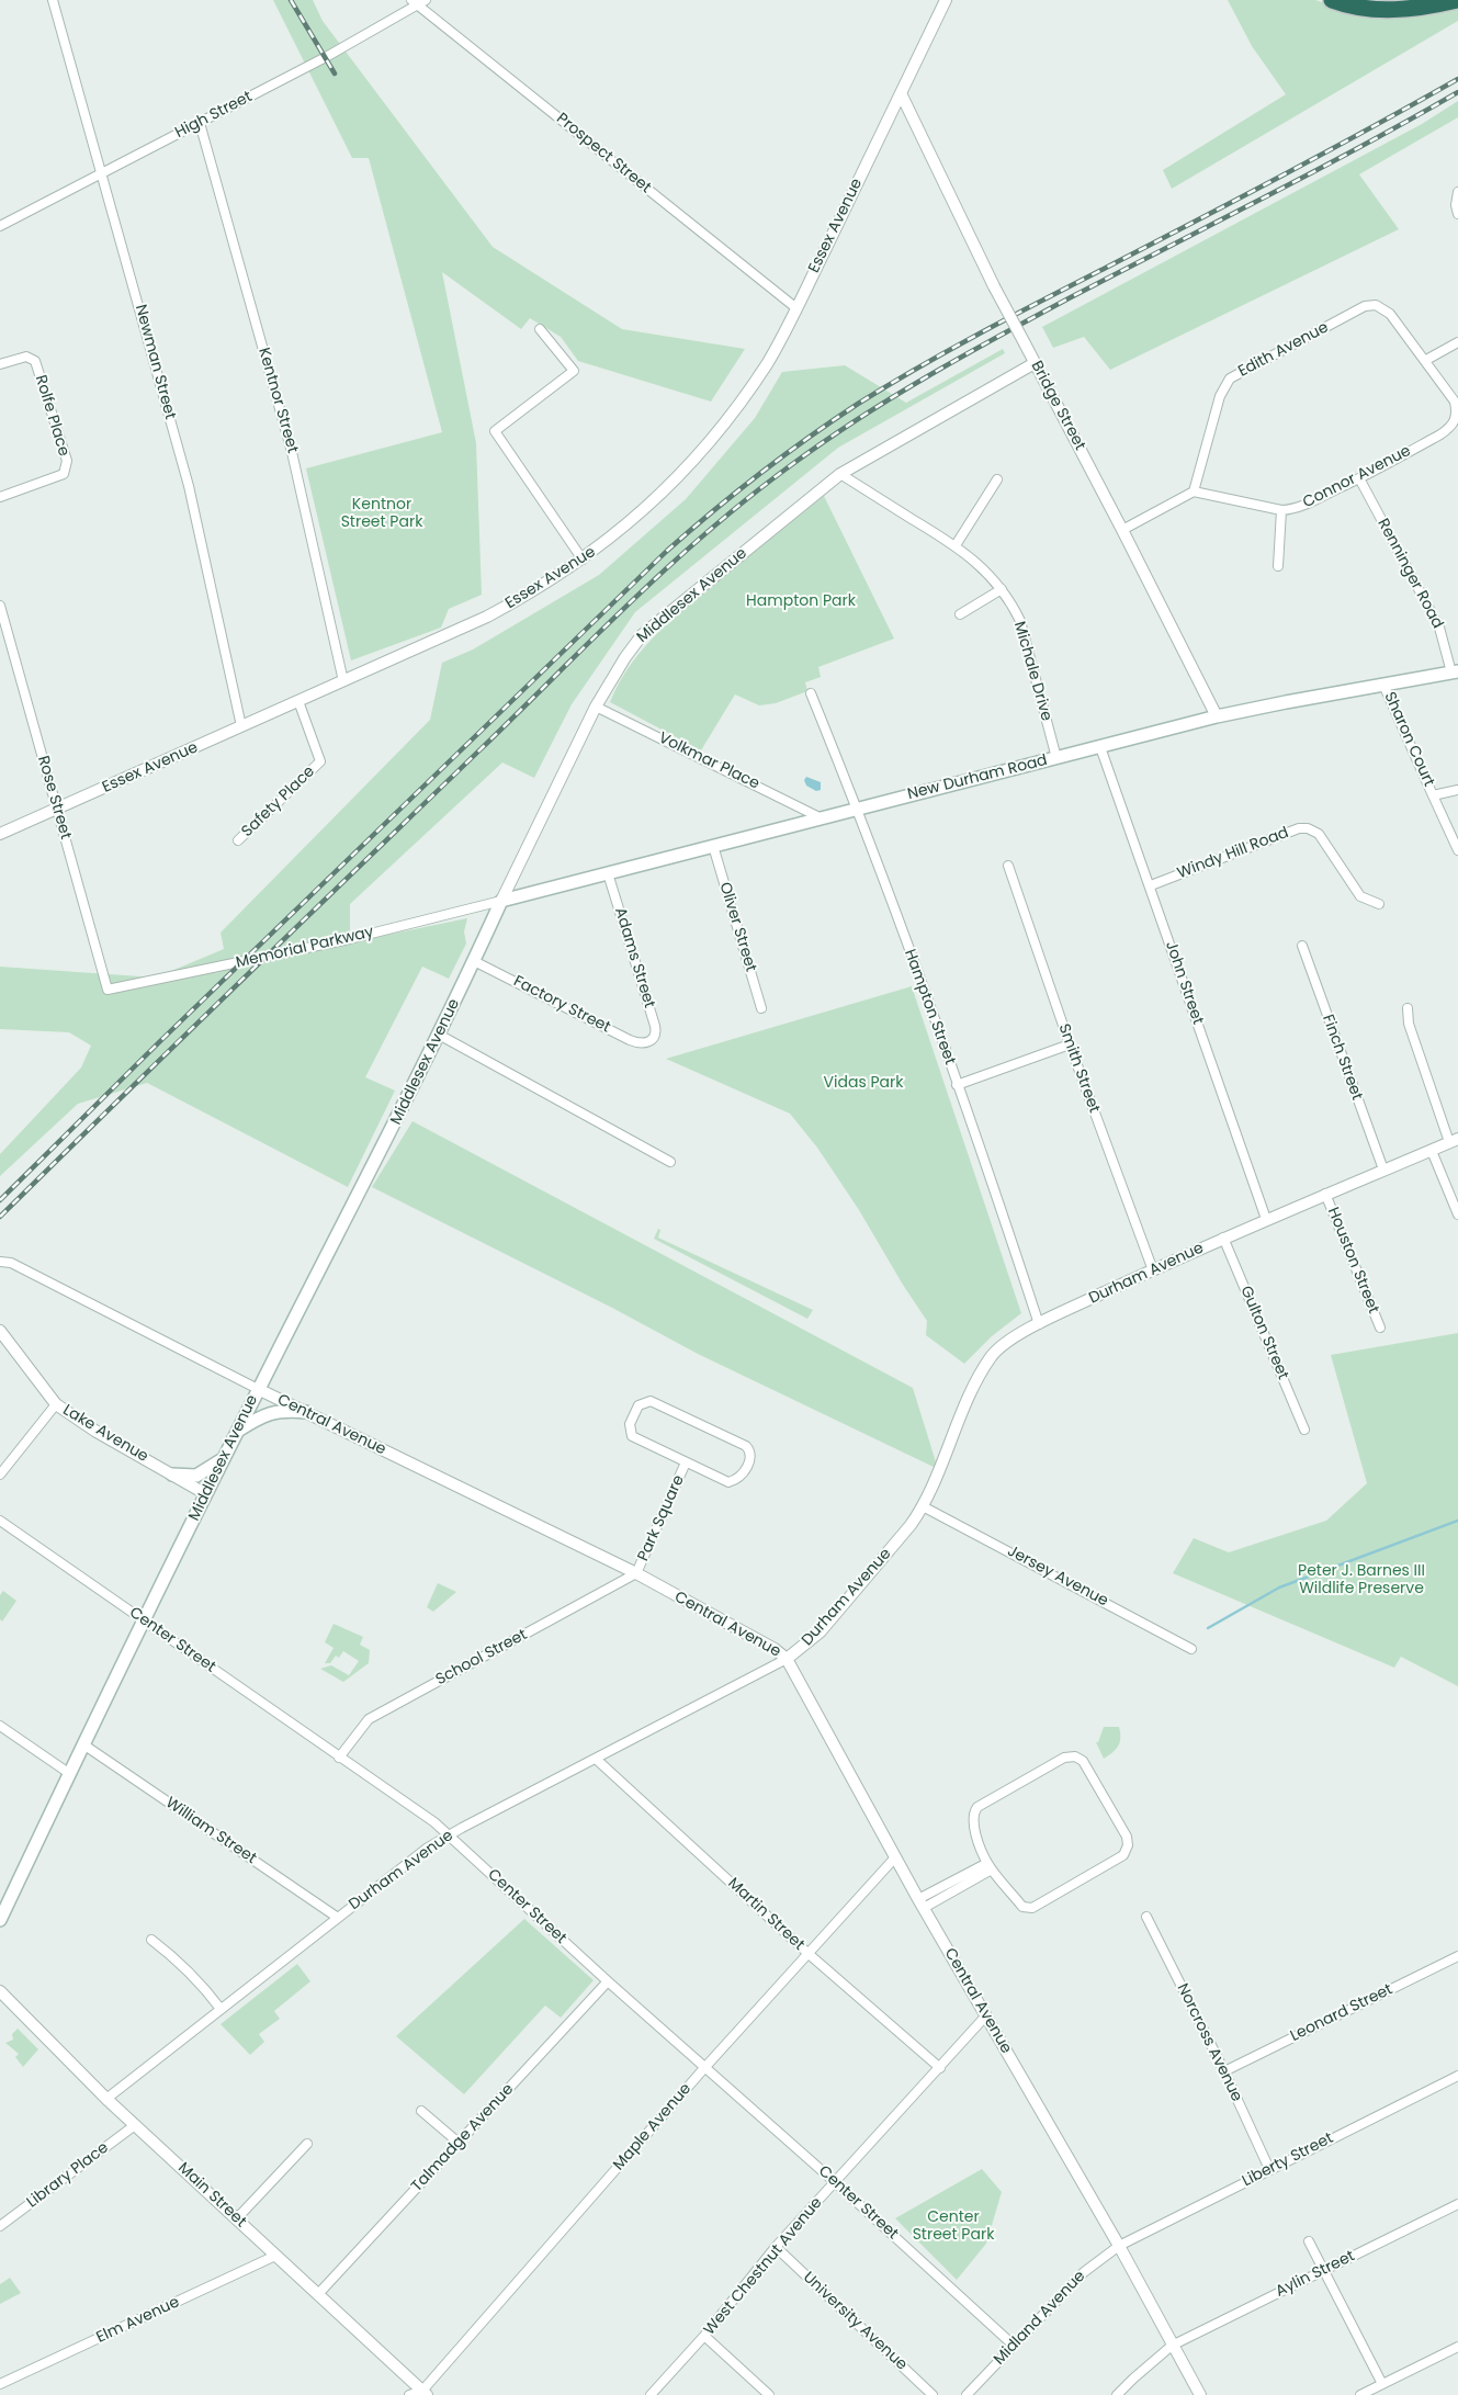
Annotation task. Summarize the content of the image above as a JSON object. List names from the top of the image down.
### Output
{
  "streets": {
    "main road": ["Middlesex Avenue", "New Durham Road"],
    "street": [
      "High Street",
      "Prospect Street",
      "Essex Avenue",
      "Edith Avenue",
      "Newman Street",
      "Kentnor Street",
      "Bridge Street",
      "Rolfe Place",
      "Connor Avenue",
      "Renninger Road",
      "Michale Drive",
      "Sharon Court",
      "Volkmar Place",
      "Rose Street",
      "Safety Place",
      "Windy Hill Road",
      "Oliver Street",
      "Memorial Parkway",
      "Adams Street",
      "John Street",
      "Factory Street",
      "Hampton Street",
      "Finch Street",
      "Smith Street",
      "Houston Street",
      "Durham Avenue",
      "Gulton Street",
      "Central Avenue",
      "Lake Avenue",
      "Park Square",
      "Jersey Avenue",
      "Center Street",
      "School Street",
      "William Street",
      "Martin Street",
      "Leonard Street",
      "Norcross Avenue",
      "Maple Avenue",
      "Talmadge Avenue",
      "Liberty Street",
      "Library Place",
      "Main Street",
      "West Chestnut Avenue",
      "Aylin Street",
      "Midland Avenue",
      "Elm Avenue",
      "University Avenue"
    ]
  },
  "crossings": [
    ["High Street", "Prospect Street"],
    ["High Street", "Newman Street"],
    ["High Street", "Kentnor Street"],
    ["Prospect Street", "Essex Avenue"],
    ["Essex Avenue", "Newman Street"],
    ["Essex Avenue", "Kentnor Street"],
    ["Essex Avenue", "Bridge Street"],
    ["Essex Avenue", "Rose Street"],
    ["Essex Avenue", "Safety Place"],
    ["Edith Avenue", "Connor Avenue"],
    ["Bridge Street", "Middlesex Avenue"],
    ["Bridge Street", "New Durham Road"],
    ["Connor Avenue", "Renninger Road"],
    ["Renninger Road", "New Durham Road"],
    ["Middlesex Avenue", "Michale Drive"],
    ["Middlesex Avenue", "Volkmar Place"],
    ["Middlesex Avenue", "New Durham Road"],
    ["Middlesex Avenue", "Memorial Parkway"],
    ["Middlesex Avenue", "Factory Street"],
    ["Middlesex Avenue", "Central Avenue"],
    ["Middlesex Avenue", "Lake Avenue"],
    ["Middlesex Avenue", "Center Street"],
    ["Middlesex Avenue", "William Street"],
    ["Michale Drive", "New Durham Road"],
    ["Sharon Court", "New Durham Road"],
    ["Volkmar Place", "New Durham Road"],
    ["New Durham Road", "Oliver Street"],
    ["New Durham Road", "Memorial Parkway"],
    ["New Durham Road", "Adams Street"],
    ["New Durham Road", "John Street"],
    ["New Durham Road", "Hampton Street"],
    ["Rose Street", "Memorial Parkway"],
    ["Windy Hill Road", "John Street"],
    ["Adams Street", "Factory Street"],
    ["John Street", "Durham Avenue"],
    ["Hampton Street", "Durham Avenue"],
    ["Finch Street", "Durham Avenue"],
    ["Smith Street", "Durham Avenue"],
    ["Houston Street", "Durham Avenue"],
    ["Durham Avenue", "Gulton Street"],
    ["Durham Avenue", "Central Avenue"],
    ["Durham Avenue", "Jersey Avenue"],
    ["Durham Avenue", "Center Street"],
    ["Durham Avenue", "William Street"],
    ["Durham Avenue", "Martin Street"],
    ["Durham Avenue", "Main Street"],
    ["Central Avenue", "Park Square"],
    ["Central Avenue", "School Street"],
    ["Central Avenue", "Maple Avenue"],
    ["Central Avenue", "Liberty Street"],
    ["Central Avenue", "West Chestnut Avenue"],
    ["Central Avenue", "Aylin Street"],
    ["Central Avenue", "Midland Avenue"],
    ["Park Square", "School Street"],
    ["Center Street", "School Street"],
    ["Center Street", "Maple Avenue"],
    ["Center Street", "Talmadge Avenue"],
    ["Center Street", "West Chestnut Avenue"],
    ["Center Street", "Midland Avenue"],
    ["Martin Street", "Maple Avenue"],
    ["Martin Street", "West Chestnut Avenue"],
    ["Leonard Street", "Norcross Avenue"],
    ["Norcross Avenue", "Liberty Street"],
    ["Maple Avenue", "Main Street"],
    ["Talmadge Avenue", "Main Street"],
    ["Liberty Street", "Midland Avenue"],
    ["Library Place", "Main Street"],
    ["Main Street", "Elm Avenue"],
    ["West Chestnut Avenue", "University Avenue"]
  ],
  "parks": [
    "Kentnor Street Park",
    "Hampton Park",
    "Vidas Park",
    "Peter J. Barnes III Wildlife Preserve",
    "Center Street Park"
  ]
}
